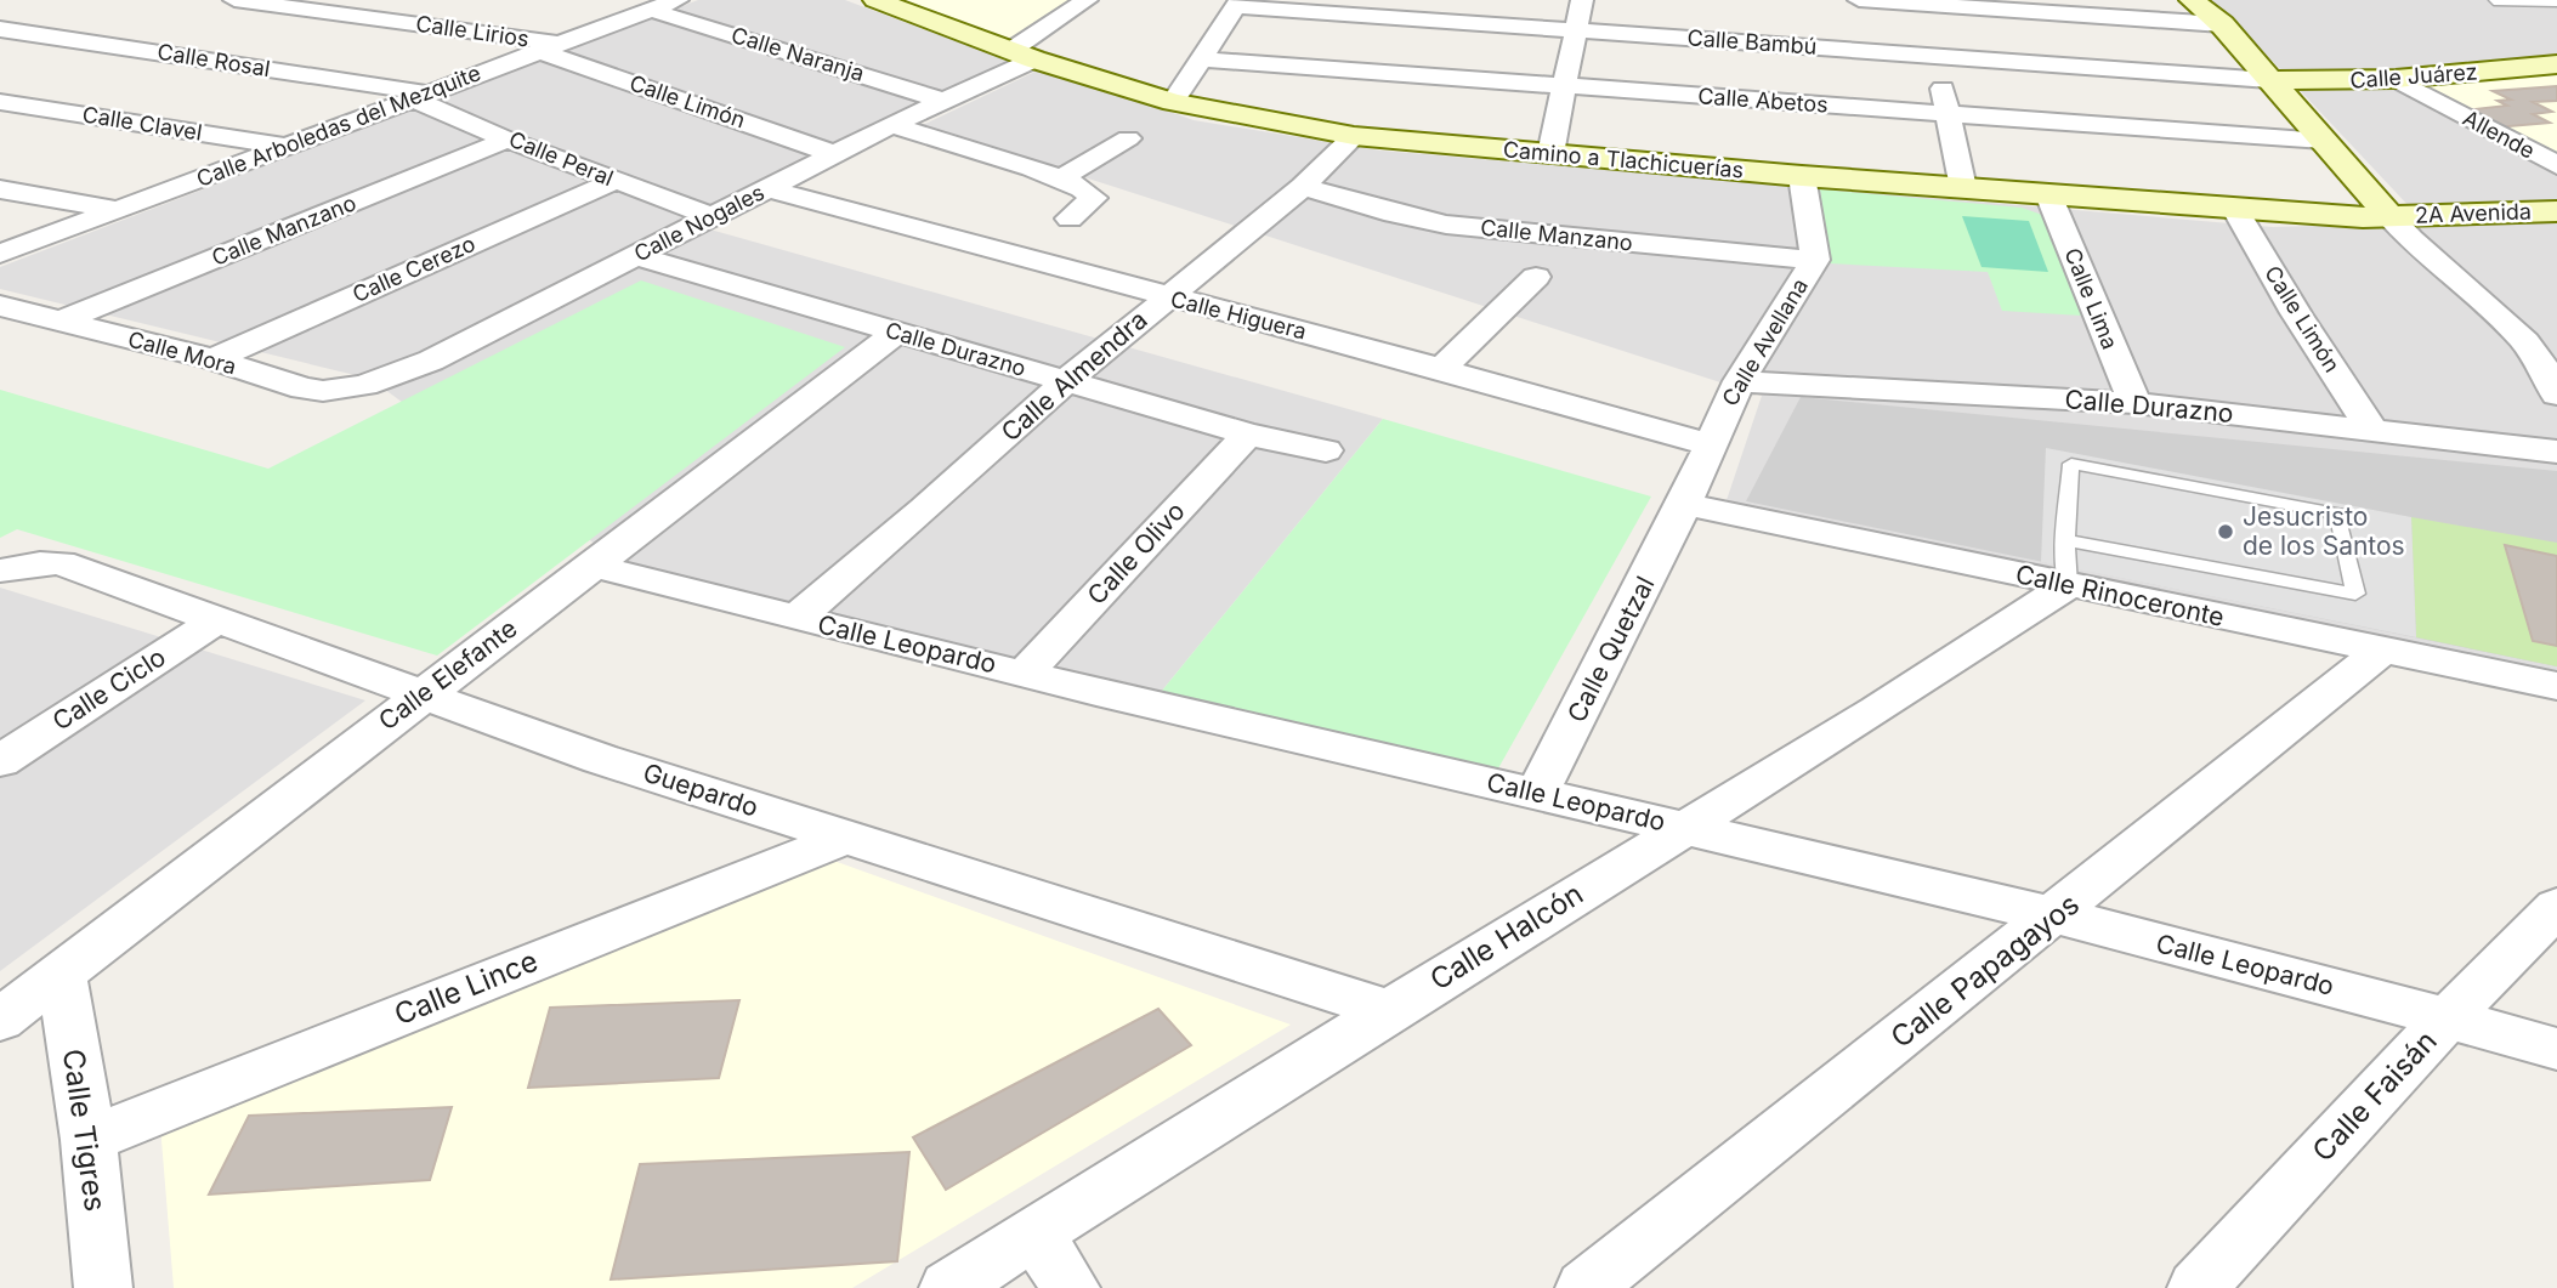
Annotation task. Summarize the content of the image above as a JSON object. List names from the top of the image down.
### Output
{
  "streets": {
    "street": [
      "Calle Lirios",
      "Calle Bambú",
      "Calle Naranja",
      "Calle Rosal",
      "Calle Juárez",
      "Calle Abetos",
      "Calle Limón",
      "Calle Clavel",
      "Calle Arboledas del Mezquite",
      "Allende",
      "Calle Peral",
      "Camino a Tlachicuerías",
      "2A Avenida",
      "Calle Nogales",
      "Calle Manzano",
      "Calle Cerezo",
      "Calle Lima",
      "Calle Higuera",
      "Calle Avellana",
      "Calle Durazno",
      "Calle Mora",
      "Calle Almendra",
      "Calle Olivo",
      "Calle Rinoceronte",
      "Calle Leopardo",
      "Calle Quetzal",
      "Calle Elefante",
      "Calle Ciclo",
      "Guepardo",
      "Calle Halcón",
      "Calle Papagayos",
      "Calle Lince",
      "Calle Faisán",
      "Calle Tigres"
    ]
  },
  "crossings": [
    ["Calle Lirios", "Calle Limón"],
    ["Calle Lirios", "Calle Arboledas del Mezquite"],
    ["Calle Bambú", "Calle Juárez"],
    ["Calle Naranja", "Calle Arboledas del Mezquite"],
    ["Calle Naranja", "Calle Nogales"],
    ["Calle Rosal", "Calle Arboledas del Mezquite"],
    ["Calle Rosal", "Calle Peral"],
    ["Calle Juárez", "Allende"],
    ["Calle Limón", "Calle Arboledas del Mezquite"],
    ["Calle Limón", "Camino a Tlachicuerías"],
    ["Calle Limón", "Calle Nogales"],
    ["Calle Limón", "Calle Durazno"],
    ["Calle Clavel", "Calle Arboledas del Mezquite"],
    ["Calle Arboledas del Mezquite", "Calle Peral"],
    ["Calle Peral", "Calle Nogales"],
    ["Calle Peral", "Calle Manzano"],
    ["Calle Peral", "Calle Cerezo"],
    ["Camino a Tlachicuerías", "2A Avenida"],
    ["Camino a Tlachicuerías", "Calle Nogales"],
    ["Camino a Tlachicuerías", "Calle Lima"],
    ["Camino a Tlachicuerías", "Calle Avellana"],
    ["Camino a Tlachicuerías", "Calle Almendra"],
    ["Calle Nogales", "Calle Higuera"],
    ["Calle Nogales", "Calle Durazno"],
    ["Calle Nogales", "Calle Mora"],
    ["Calle Manzano", "Calle Avellana"],
    ["Calle Manzano", "Calle Mora"],
    ["Calle Manzano", "Calle Almendra"],
    ["Calle Cerezo", "Calle Mora"],
    ["Calle Lima", "Calle Durazno"],
    ["Calle Higuera", "Calle Avellana"],
    ["Calle Higuera", "Calle Almendra"],
    ["Calle Avellana", "Calle Durazno"],
    ["Calle Avellana", "Calle Rinoceronte"],
    ["Calle Avellana", "Calle Quetzal"],
    ["Calle Durazno", "Calle Almendra"],
    ["Calle Durazno", "Calle Olivo"],
    ["Calle Durazno", "Calle Elefante"],
    ["Calle Almendra", "Calle Leopardo"],
    ["Calle Olivo", "Calle Leopardo"],
    ["Calle Rinoceronte", "Calle Quetzal"],
    ["Calle Rinoceronte", "Calle Halcón"],
    ["Calle Rinoceronte", "Calle Papagayos"],
    ["Calle Leopardo", "Calle Quetzal"],
    ["Calle Leopardo", "Calle Elefante"],
    ["Calle Leopardo", "Calle Halcón"],
    ["Calle Leopardo", "Calle Papagayos"],
    ["Calle Leopardo", "Calle Faisán"],
    ["Calle Elefante", "Guepardo"],
    ["Calle Elefante", "Calle Tigres"],
    ["Calle Ciclo", "Guepardo"],
    ["Guepardo", "Calle Halcón"],
    ["Guepardo", "Calle Lince"],
    ["Calle Lince", "Calle Tigres"]
  ],
  "places": ["Jesucristo de los Santos"]
}
